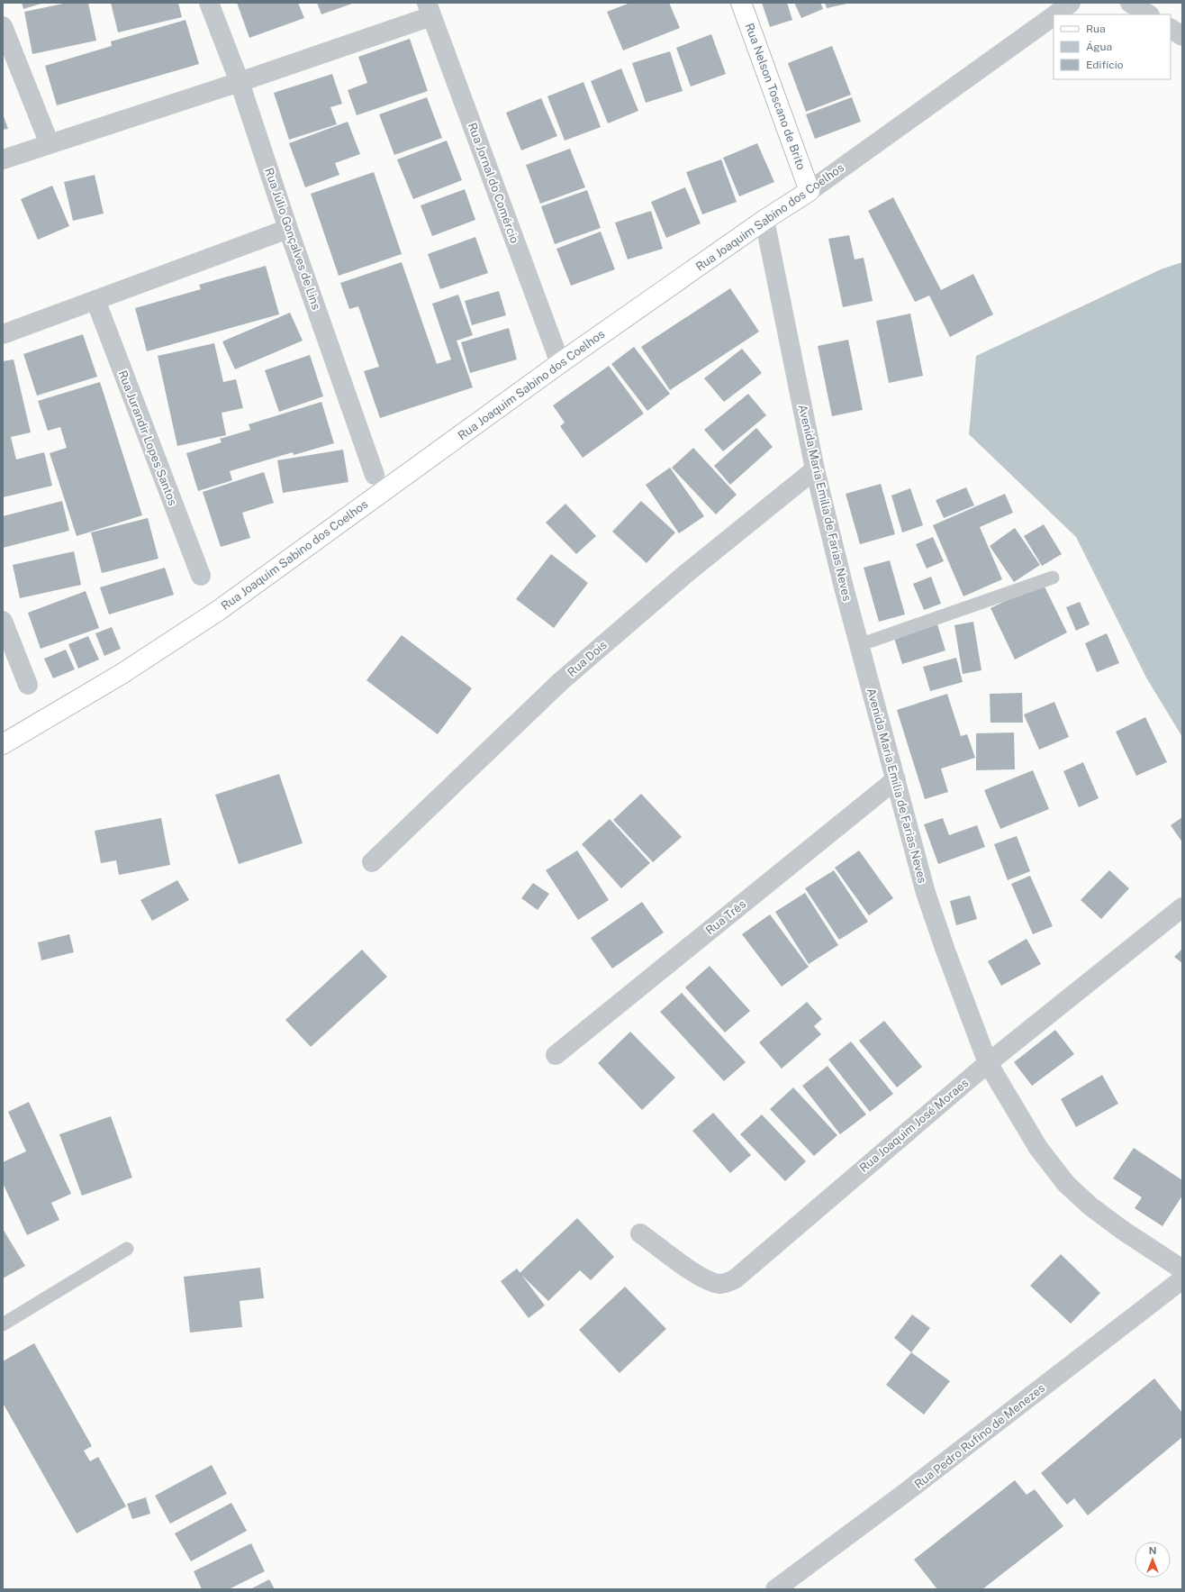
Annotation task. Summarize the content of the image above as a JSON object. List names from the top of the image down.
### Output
{
  "streets": {
    "main road": ["Rua Nelson Toscano de Brito", "Rua Joaquim Sabino dos Coelhos"],
    "street": [
      "Rua Jornal do Comércio",
      "Rua Júlio Gonçalves de Lins",
      "Rua Jurandir Lopes Santos",
      "Avenida Maria Emilia de Farias Neves",
      "Rua Dois",
      "Rua Três",
      "Rua Joaquim José Moraes",
      "Rua Pedro Rufino de Menezes"
    ]
  },
  "crossings": [
    ["Rua Nelson Toscano de Brito", "Rua Joaquim Sabino dos Coelhos"],
    ["Rua Jornal do Comércio", "Rua Joaquim Sabino dos Coelhos"],
    ["Rua Joaquim Sabino dos Coelhos", "Avenida Maria Emilia de Farias Neves"],
    ["Avenida Maria Emilia de Farias Neves", "Rua Dois"],
    ["Avenida Maria Emilia de Farias Neves", "Rua Três"],
    ["Avenida Maria Emilia de Farias Neves", "Rua Joaquim José Moraes"]
  ],
  "legend": ["Rua", "Água", "Edifício"],
  "north": "top"
}
